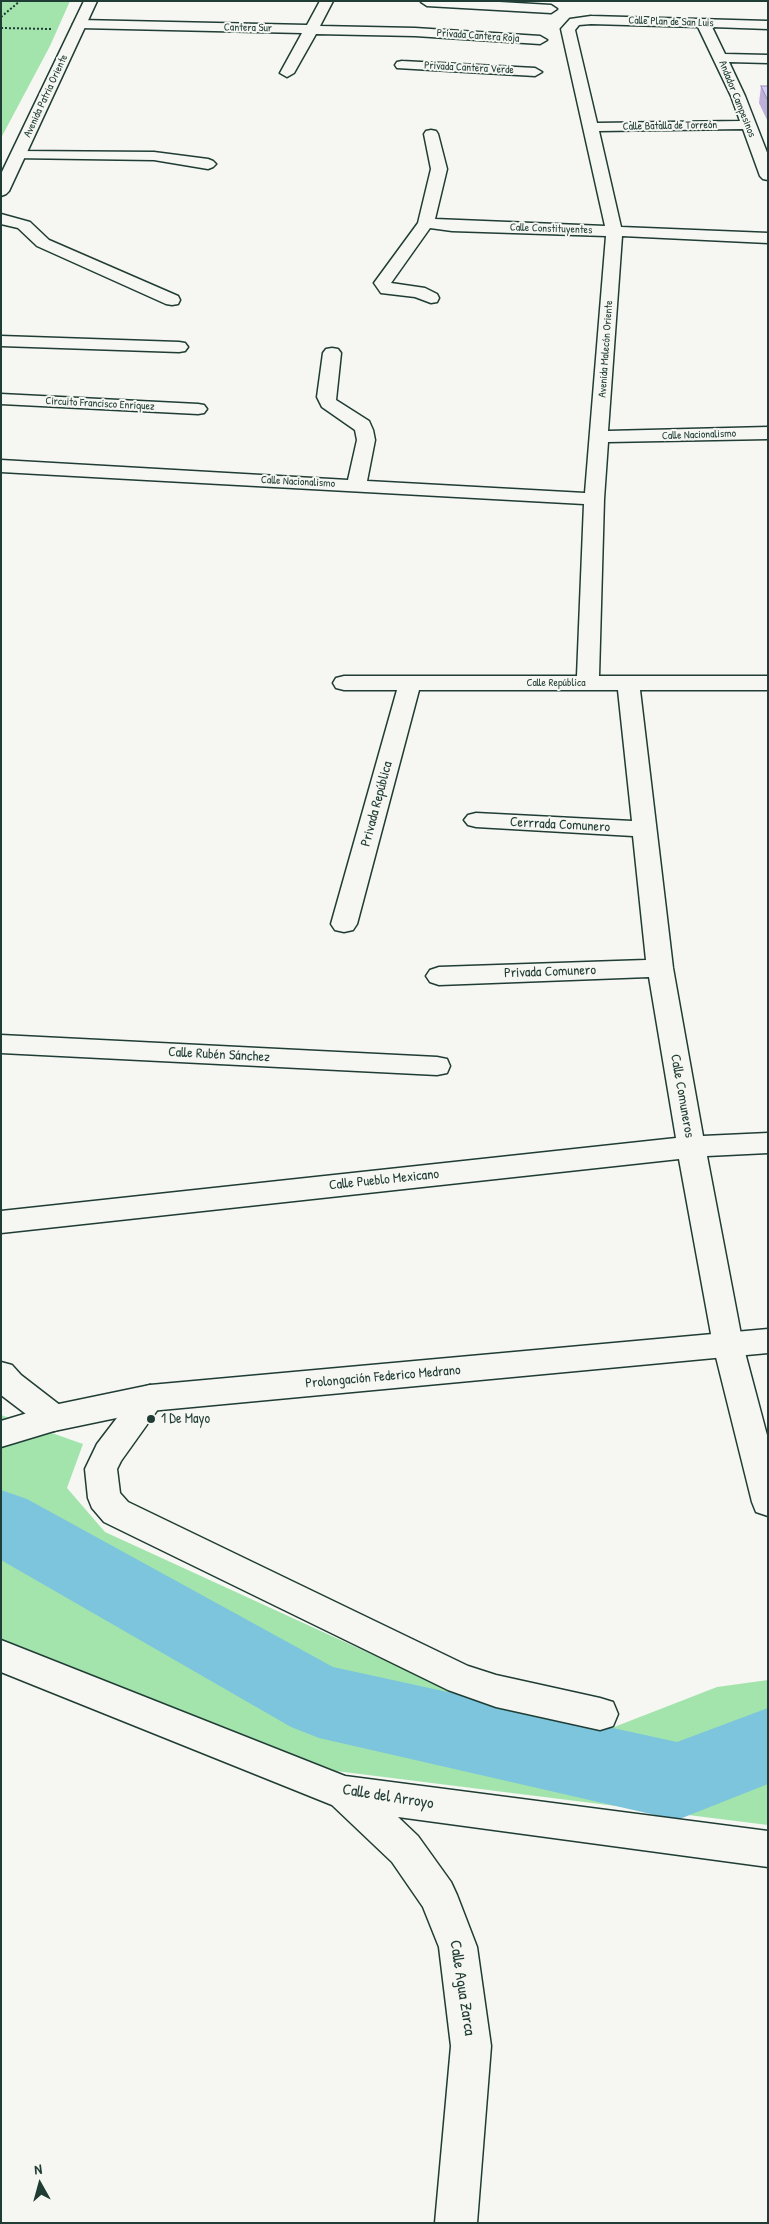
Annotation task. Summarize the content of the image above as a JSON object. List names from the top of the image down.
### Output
{
  "streets": {
    "street": [
      "Calle Plan de San Luis",
      "Cantera Sur",
      "Privada Cantera Roja",
      "Privada Cantera Verde",
      "Avenida Patria Oriente",
      "Andador Campesinos",
      "Calle Batalla de Torreón",
      "Calle Constituyentes",
      "Avenida Malecón Oriente",
      "Circuito Francisco Enriquez",
      "Calle Nacionalismo",
      "Calle República",
      "Privada República",
      "Cerrrada Comunero",
      "Privada Comunero",
      "Calle Rubén Sánchez",
      "Calle Comuneros",
      "Calle Pueblo Mexicano",
      "Prolongación Federico Medrano",
      "Calle del Arroyo",
      "Calle Agua Zarca"
    ]
  },
  "crossings": [
    ["Calle Plan de San Luis", "Andador Campesinos"],
    ["Calle Plan de San Luis", "Avenida Malecón Oriente"],
    ["Cantera Sur", "Privada Cantera Roja"],
    ["Cantera Sur", "Avenida Patria Oriente"],
    ["Andador Campesinos", "Calle Batalla de Torreón"],
    ["Calle Batalla de Torreón", "Avenida Malecón Oriente"],
    ["Calle Constituyentes", "Avenida Malecón Oriente"],
    ["Avenida Malecón Oriente", "Calle Nacionalismo"],
    ["Avenida Malecón Oriente", "Calle República"],
    ["Calle República", "Privada República"],
    ["Calle República", "Calle Comuneros"],
    ["Cerrrada Comunero", "Calle Comuneros"],
    ["Privada Comunero", "Calle Comuneros"],
    ["Calle Comuneros", "Calle Pueblo Mexicano"],
    ["Calle Comuneros", "Prolongación Federico Medrano"],
    ["Calle del Arroyo", "Calle Agua Zarca"]
  ],
  "places": ["1 De Mayo"],
  "north": "top"
}
